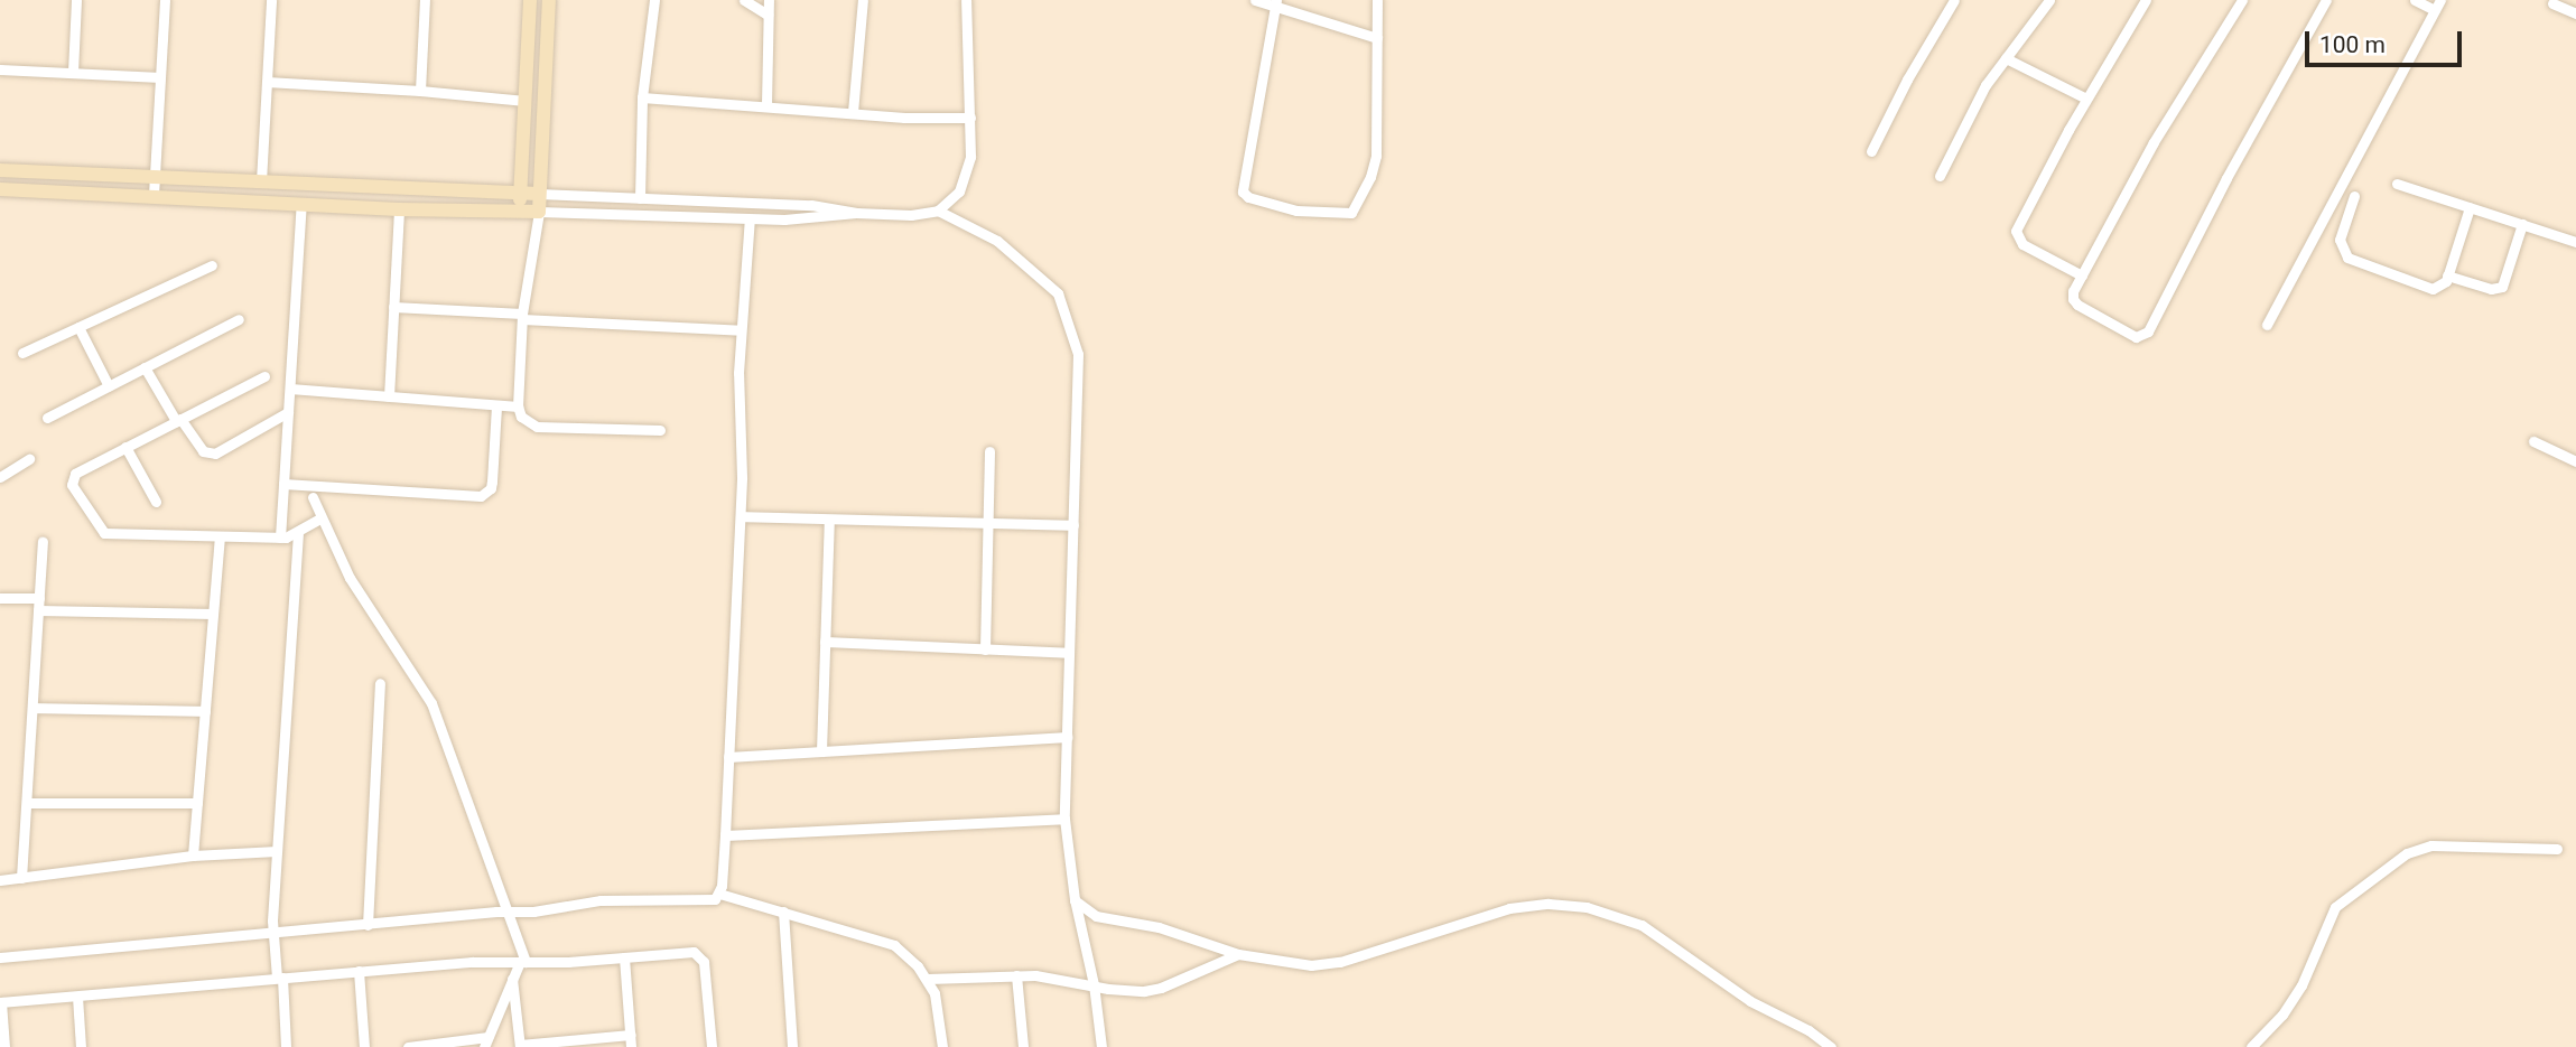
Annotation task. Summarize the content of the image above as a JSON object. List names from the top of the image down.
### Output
{
  "scale_bar": "100 m"
}
